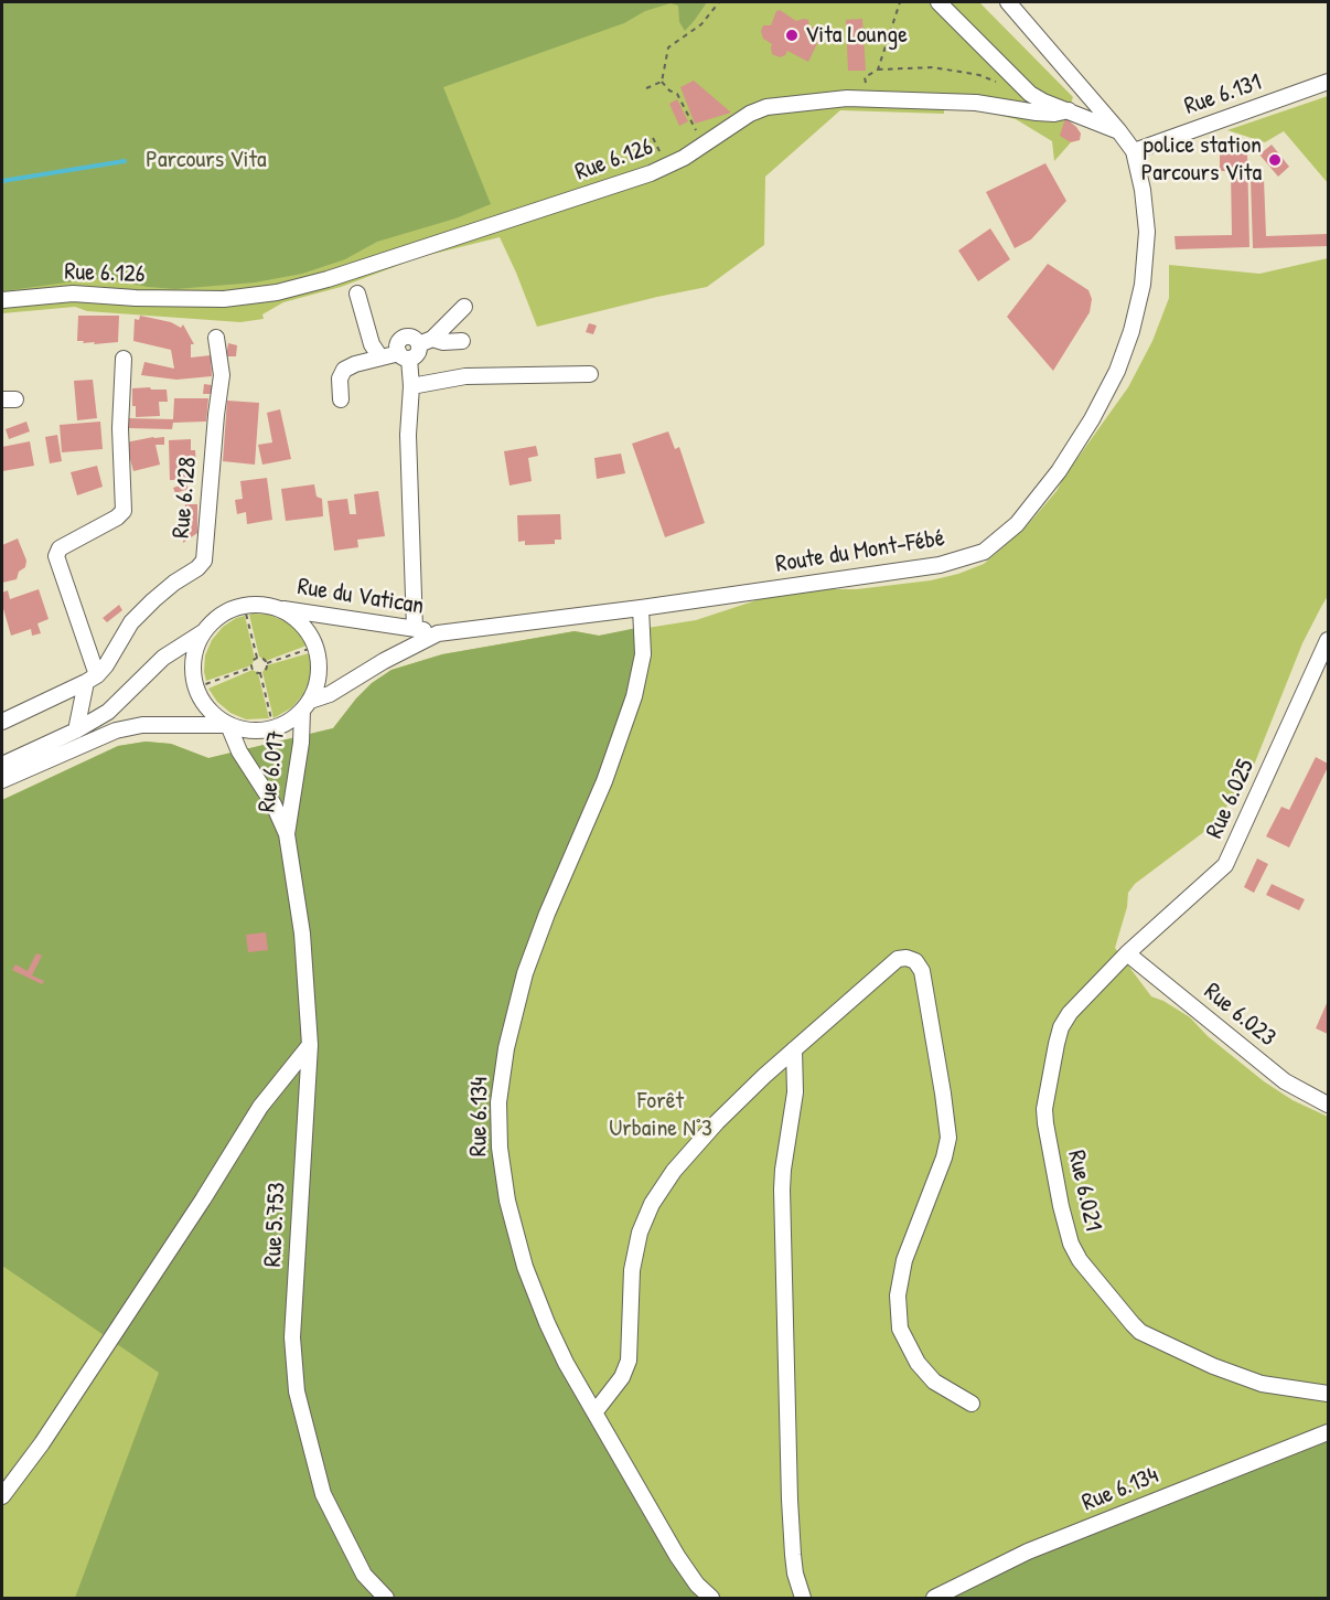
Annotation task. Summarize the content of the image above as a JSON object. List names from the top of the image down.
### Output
{
  "streets": {
    "street": [
      "Rue 6.131",
      "Rue 6.126",
      "Rue 6.128",
      "Route du Mont-Fébé",
      "Rue du Vatican",
      "Rue 6.017",
      "Rue 6.025",
      "Rue 6.023",
      "Rue 6.134",
      "Rue 6.021",
      "Rue 5.753"
    ]
  },
  "crossings": [
    ["Rue 6.131", "Route du Mont-Fébé"],
    ["Route du Mont-Fébé", "Rue du Vatican"],
    ["Route du Mont-Fébé", "Rue 6.017"],
    ["Route du Mont-Fébé", "Rue 6.134"],
    ["Rue 6.017", "Rue 5.753"],
    ["Rue 6.025", "Rue 6.023"],
    ["Rue 6.025", "Rue 6.021"],
    ["Rue 6.023", "Rue 6.021"]
  ],
  "parks": ["Parcours Vita", "Forêt Urbaine N°3"],
  "places": ["Vita Lounge", "police station Parcours Vita"]
}
